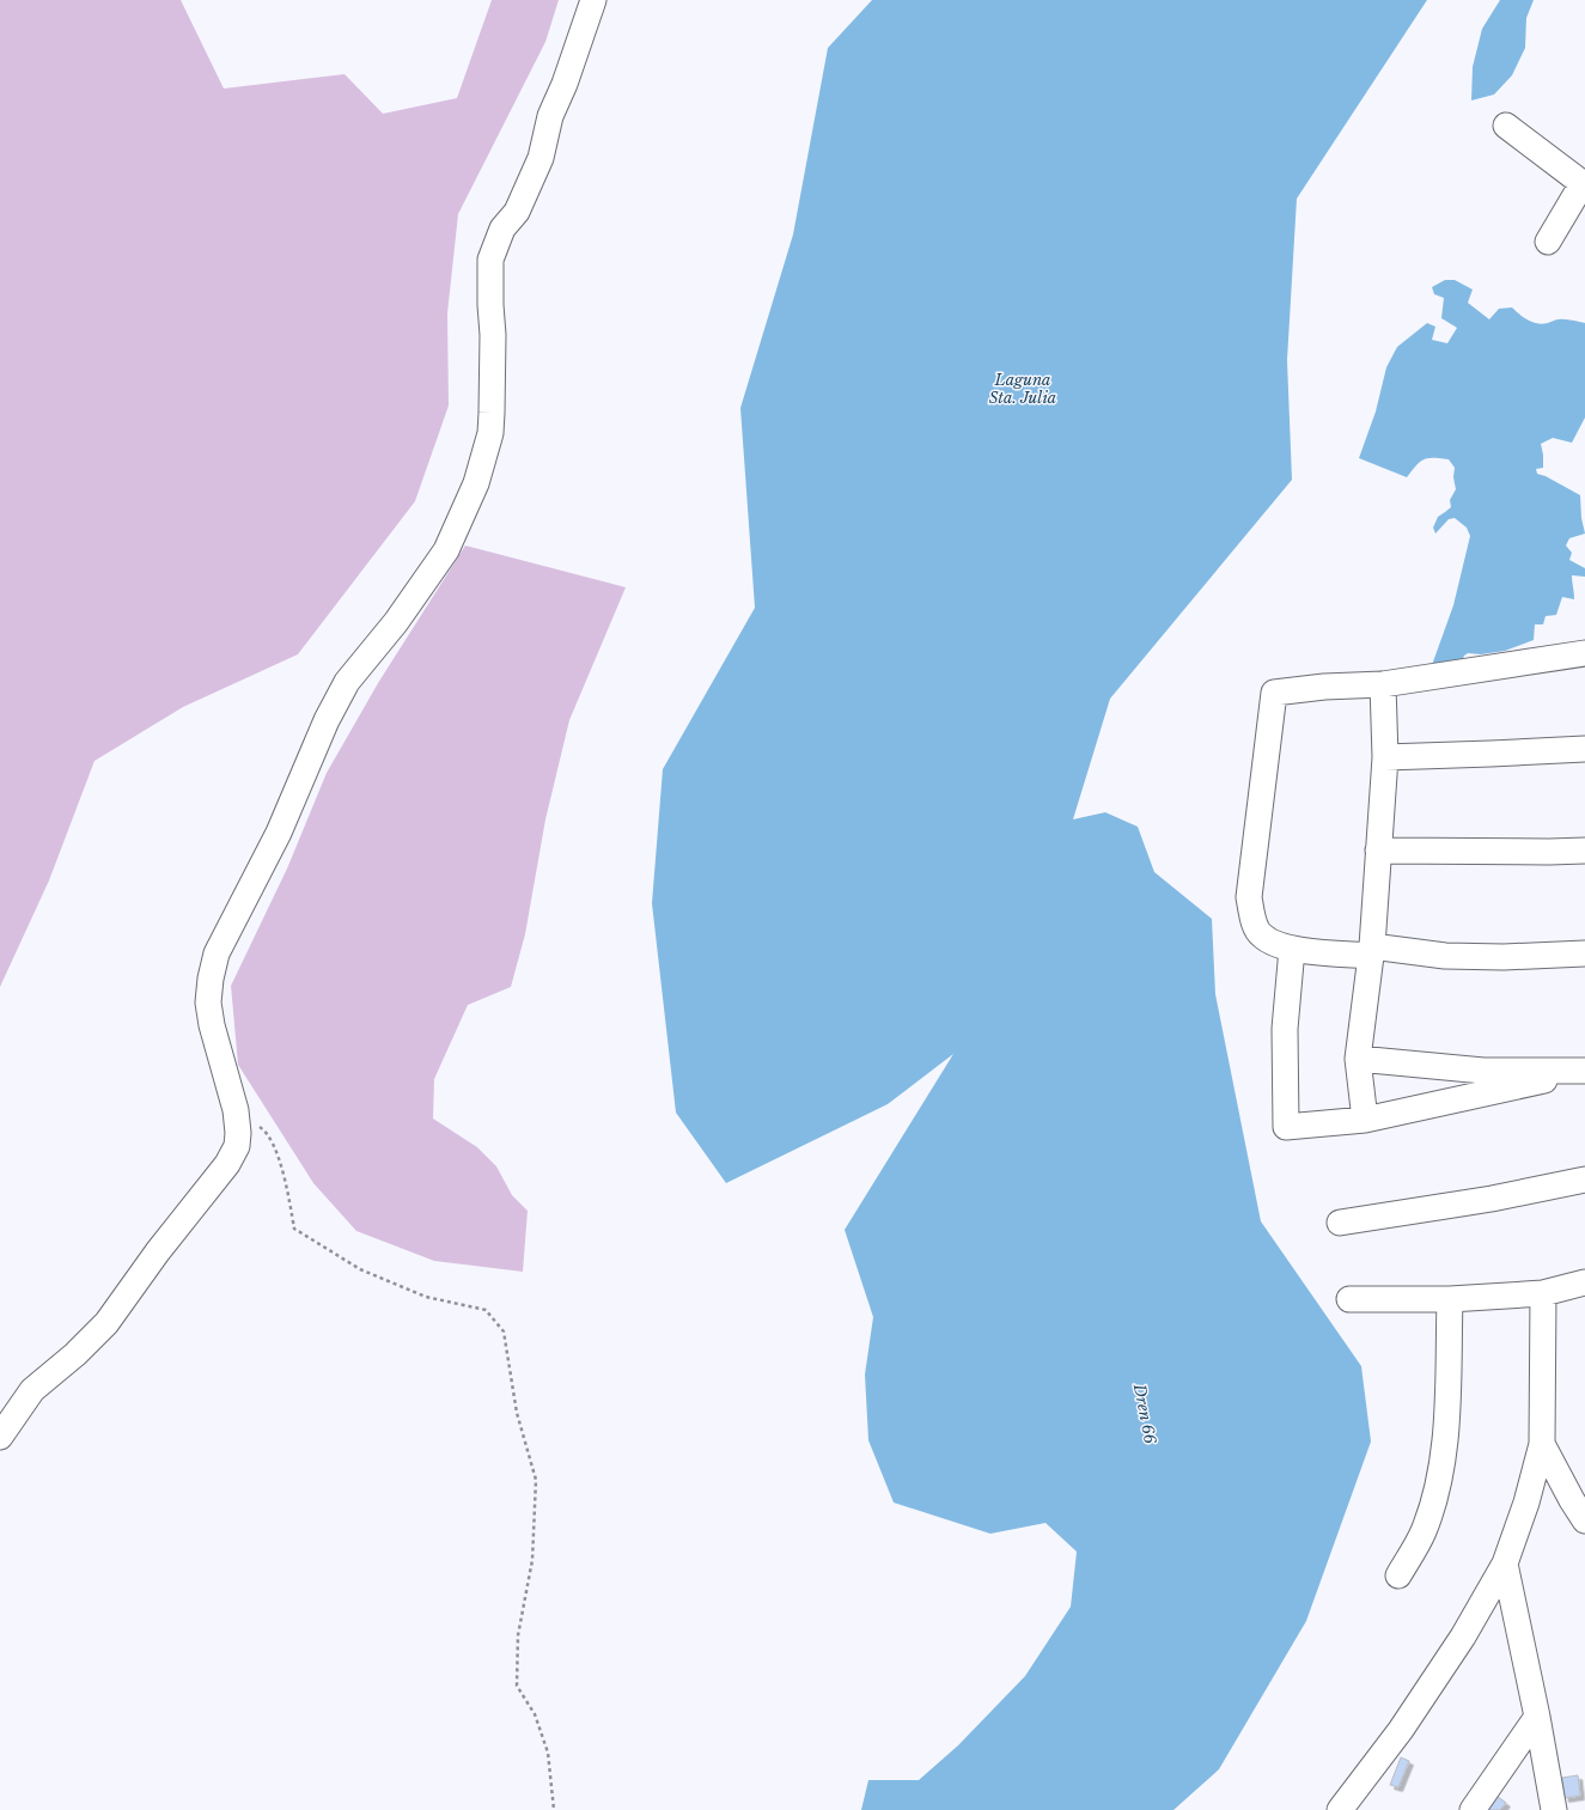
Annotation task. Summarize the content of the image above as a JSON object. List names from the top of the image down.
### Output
{
  "water": ["Laguna Sta. Julia", "Dren 66"]
}
